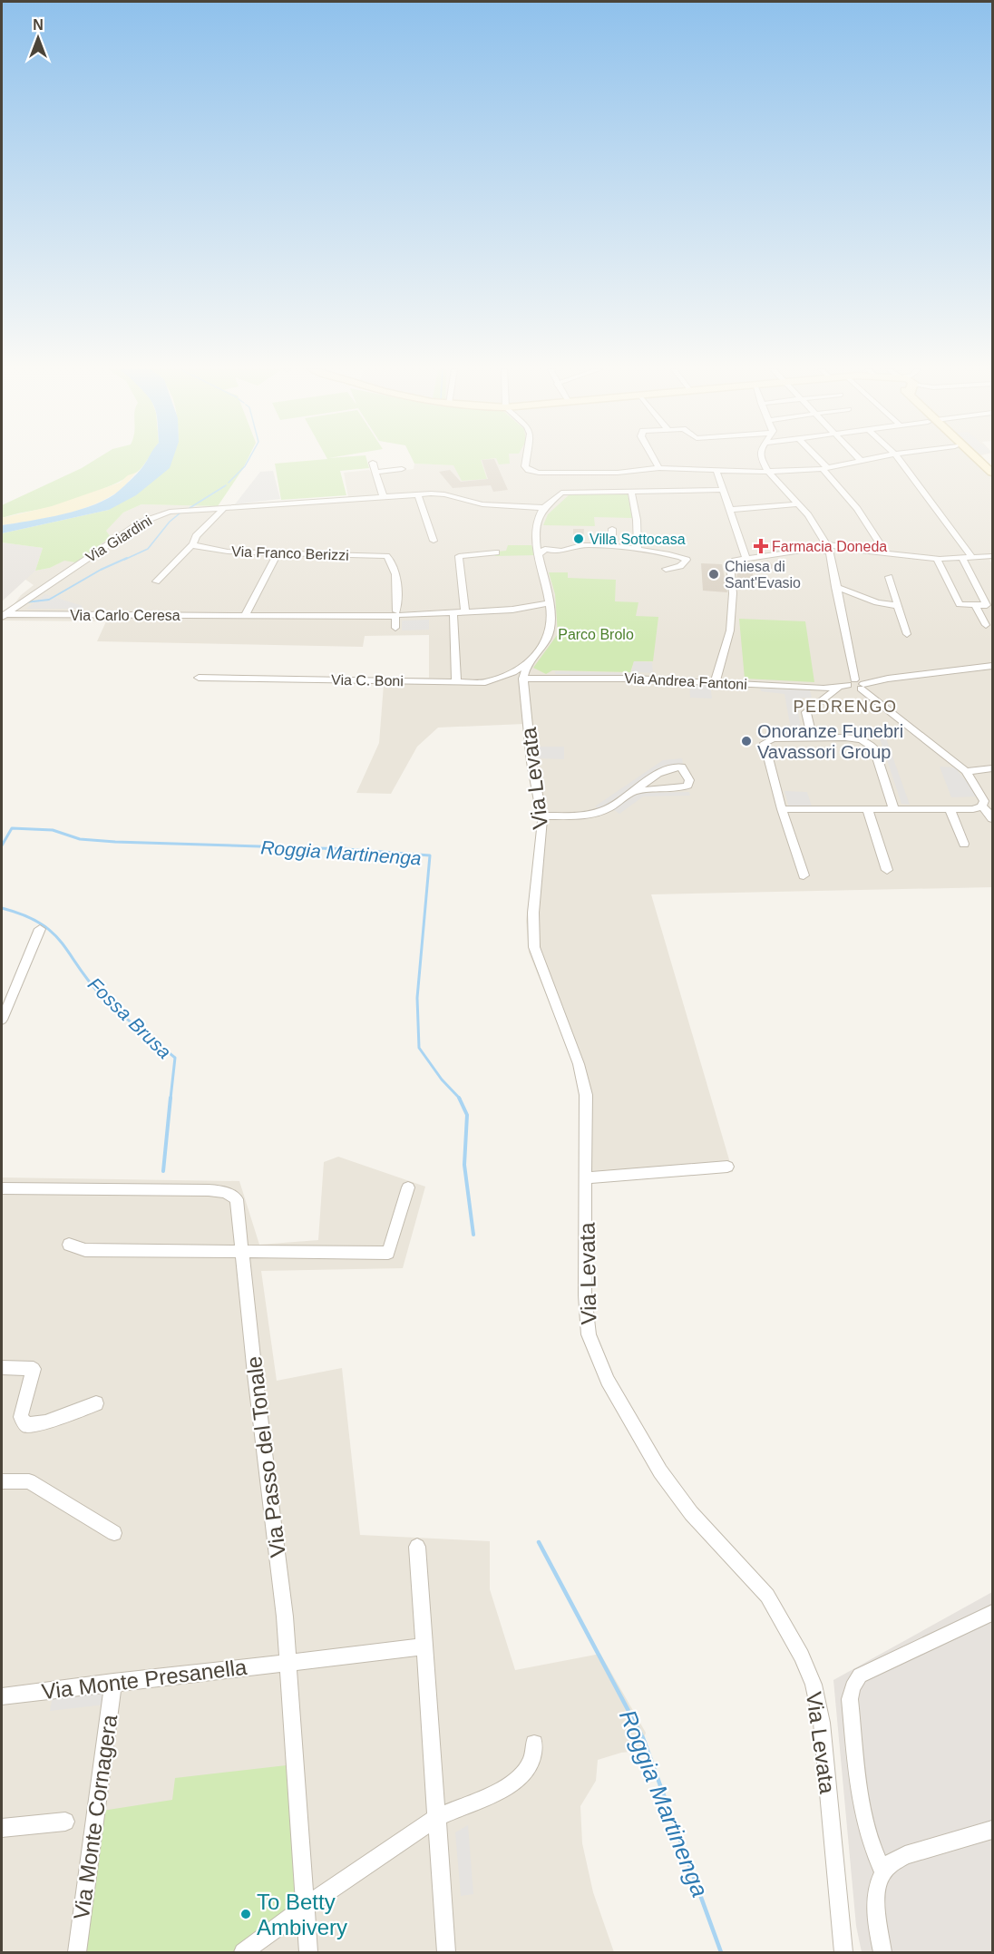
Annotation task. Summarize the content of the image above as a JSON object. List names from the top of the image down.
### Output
{
  "streets": {
    "street": [
      "Via Giardini",
      "Via Franco Berizzi",
      "Via Carlo Ceresa",
      "Via C. Boni",
      "Via Andrea Fantoni",
      "Via Levata",
      "Via Passo del Tonale",
      "Via Monte Presanella",
      "Via Monte Cornagera"
    ]
  },
  "crossings": [
    ["Via Giardini", "Via Carlo Ceresa"],
    ["Via Giardini", "Via Levata"],
    ["Via Franco Berizzi", "Via Carlo Ceresa"],
    ["Via Carlo Ceresa", "Via Levata"],
    ["Via C. Boni", "Via Levata"],
    ["Via Andrea Fantoni", "Via Levata"],
    ["Via Passo del Tonale", "Via Monte Presanella"],
    ["Via Monte Presanella", "Via Monte Cornagera"]
  ],
  "districts": ["PEDRENGO"],
  "water": ["Roggia Martinenga", "Fossa Brusa"],
  "parks": ["Parco Brolo"],
  "places": {
    "other": [
      "Villa Sottocasa",
      "Chiesa di Sant'Evasio",
      "Onoranze Funebri Vavassori Group",
      "To Betty Ambivery"
    ],
    "health": ["Farmacia Doneda"]
  },
  "north": "top"
}
